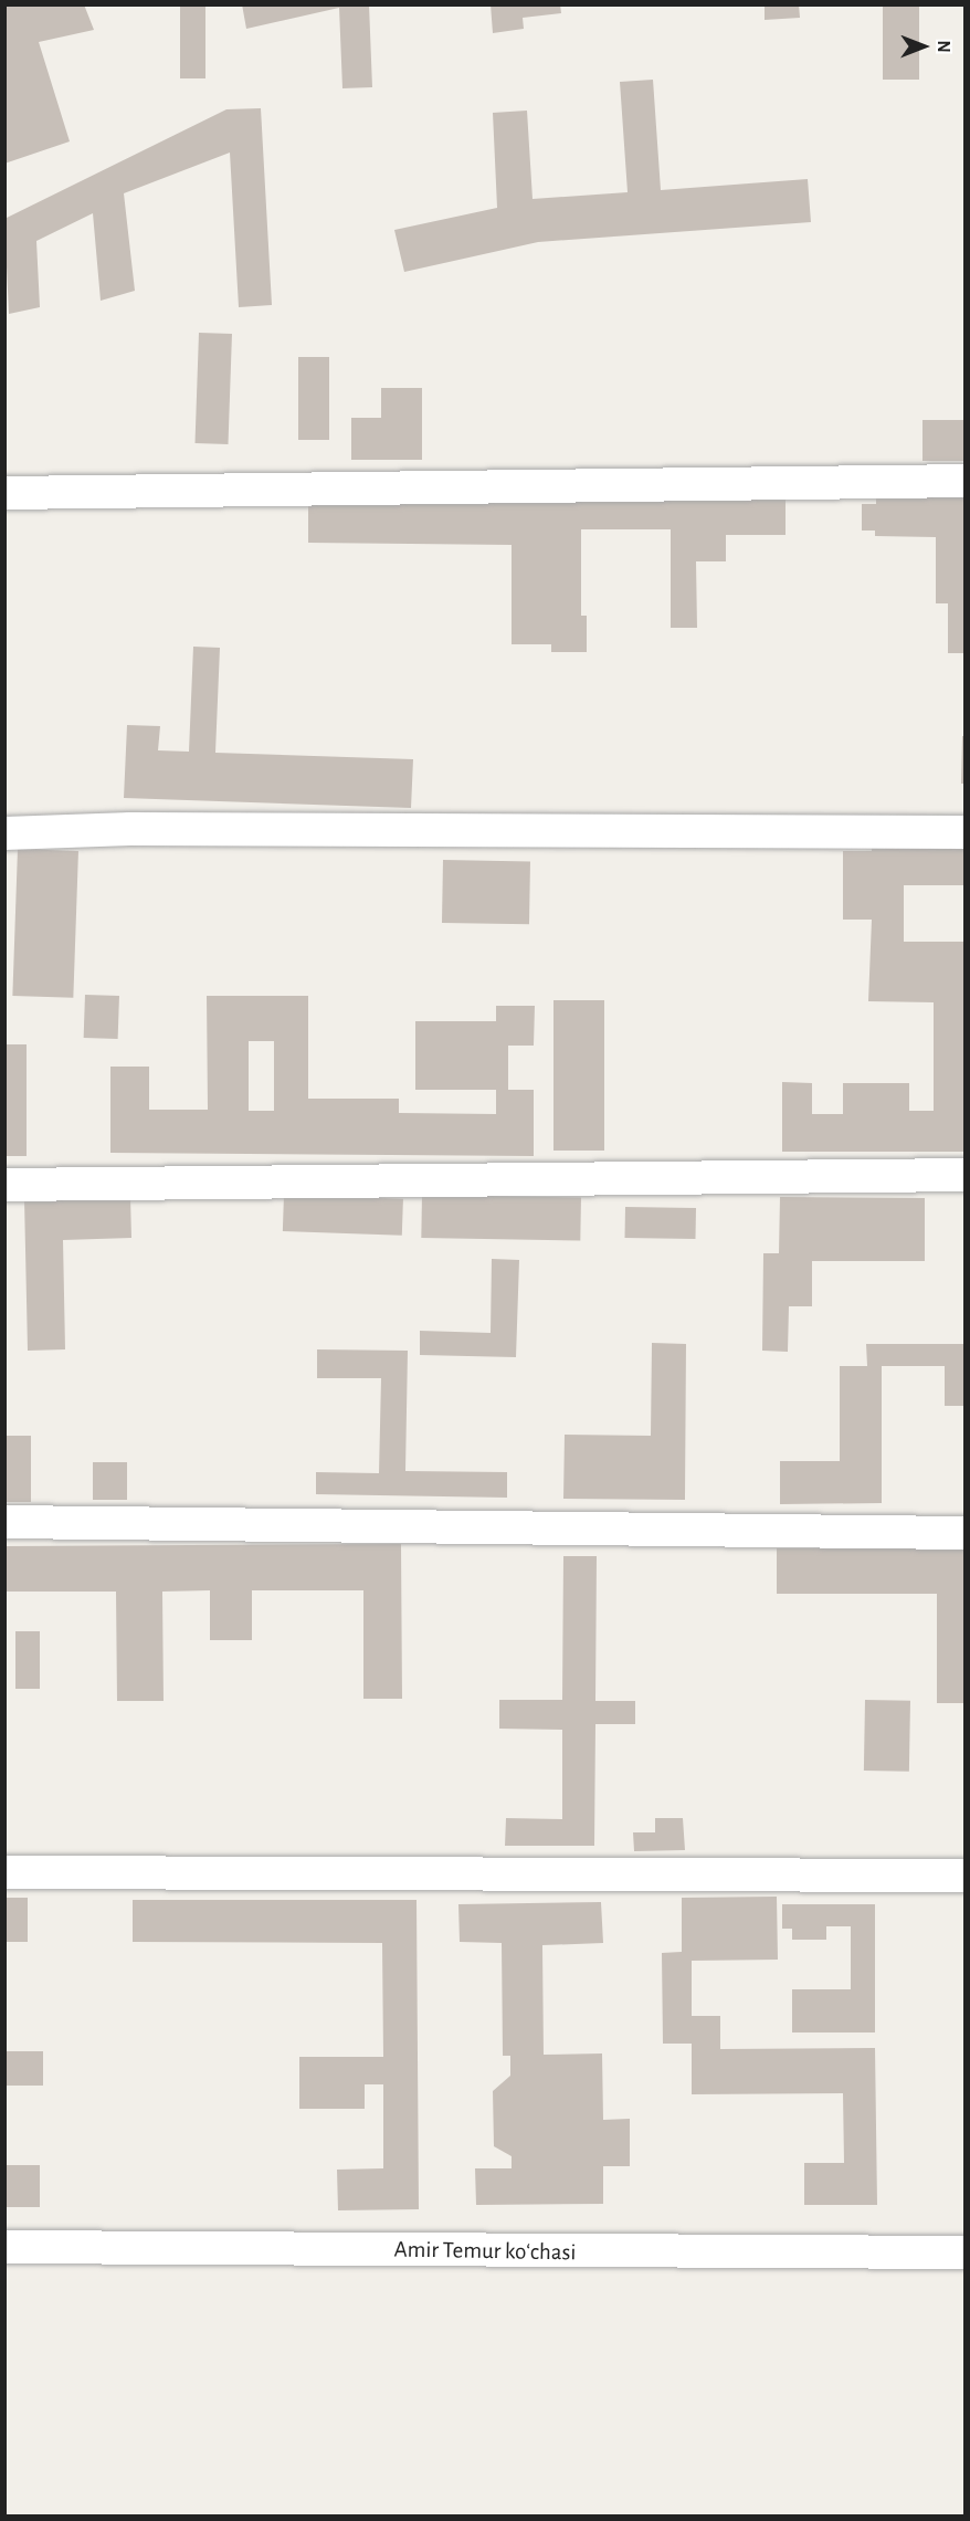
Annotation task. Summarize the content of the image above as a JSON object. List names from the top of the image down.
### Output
{
  "streets": {
    "street": ["Amir Temur koʻchasi"]
  },
  "north": "right"
}
